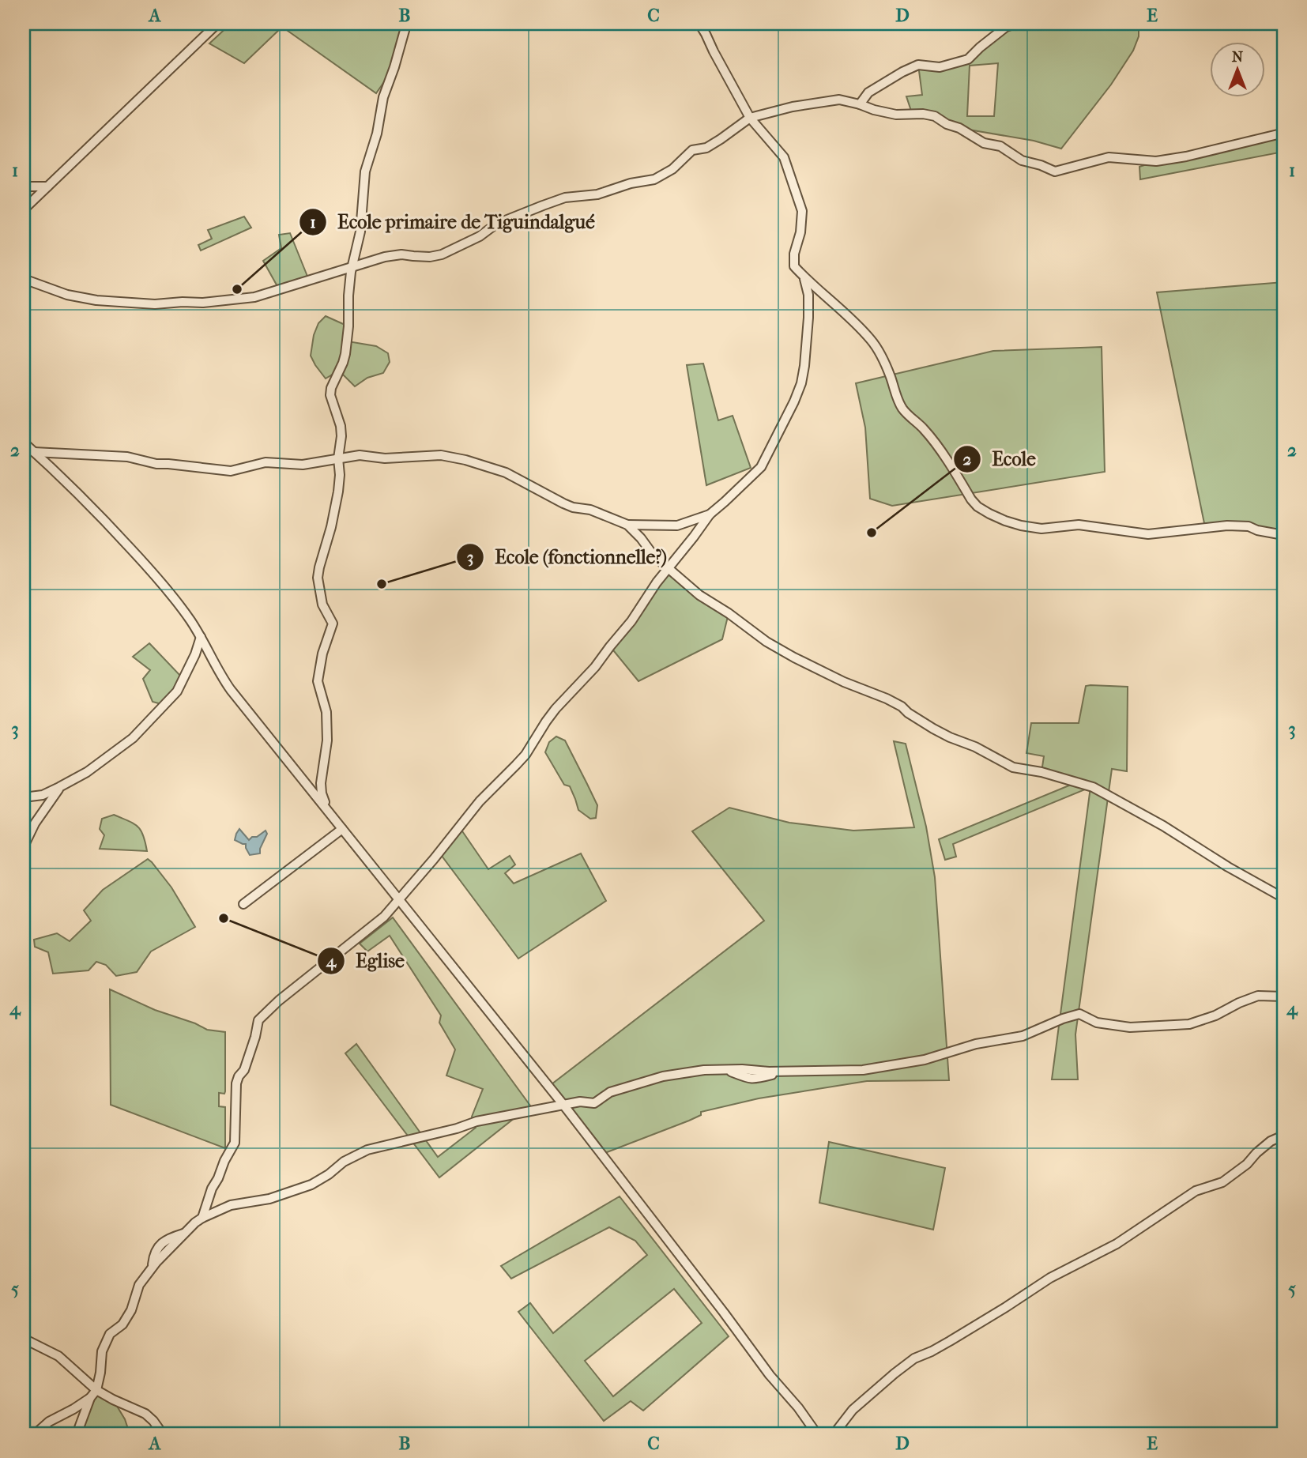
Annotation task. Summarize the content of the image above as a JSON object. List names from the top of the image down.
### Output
{
  "places": [
    "Ecole primaire de Tiguindalgué",
    "Ecole",
    "Ecole (fonctionnelle?)",
    "Eglise"
  ],
  "north": "top",
  "grid": {
    "columns": [
      "A",
      "B",
      "C",
      "D",
      "E"
    ],
    "rows": [
      "1",
      "2",
      "3",
      "4",
      "5"
    ]
  }
}
